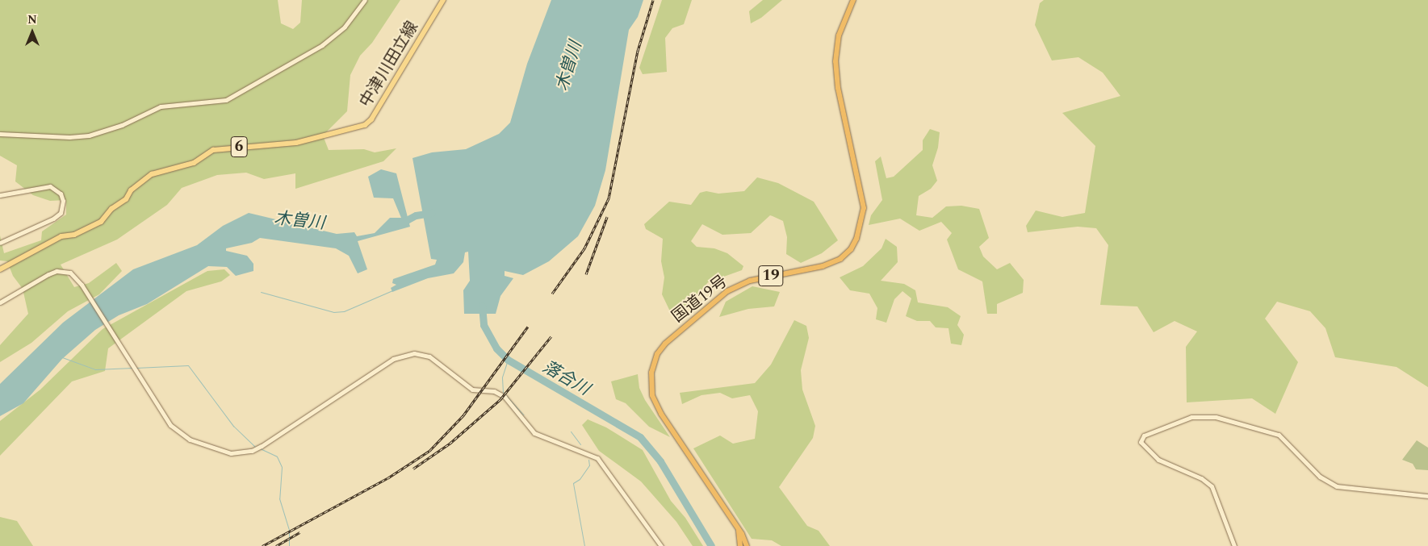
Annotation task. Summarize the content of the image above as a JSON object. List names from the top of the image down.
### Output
{
  "streets": {
    "highway": ["19", "国道19号"],
    "main road": ["中津川田立線", "6"]
  },
  "water": ["木曽川", "落合川"],
  "north": "top"
}
